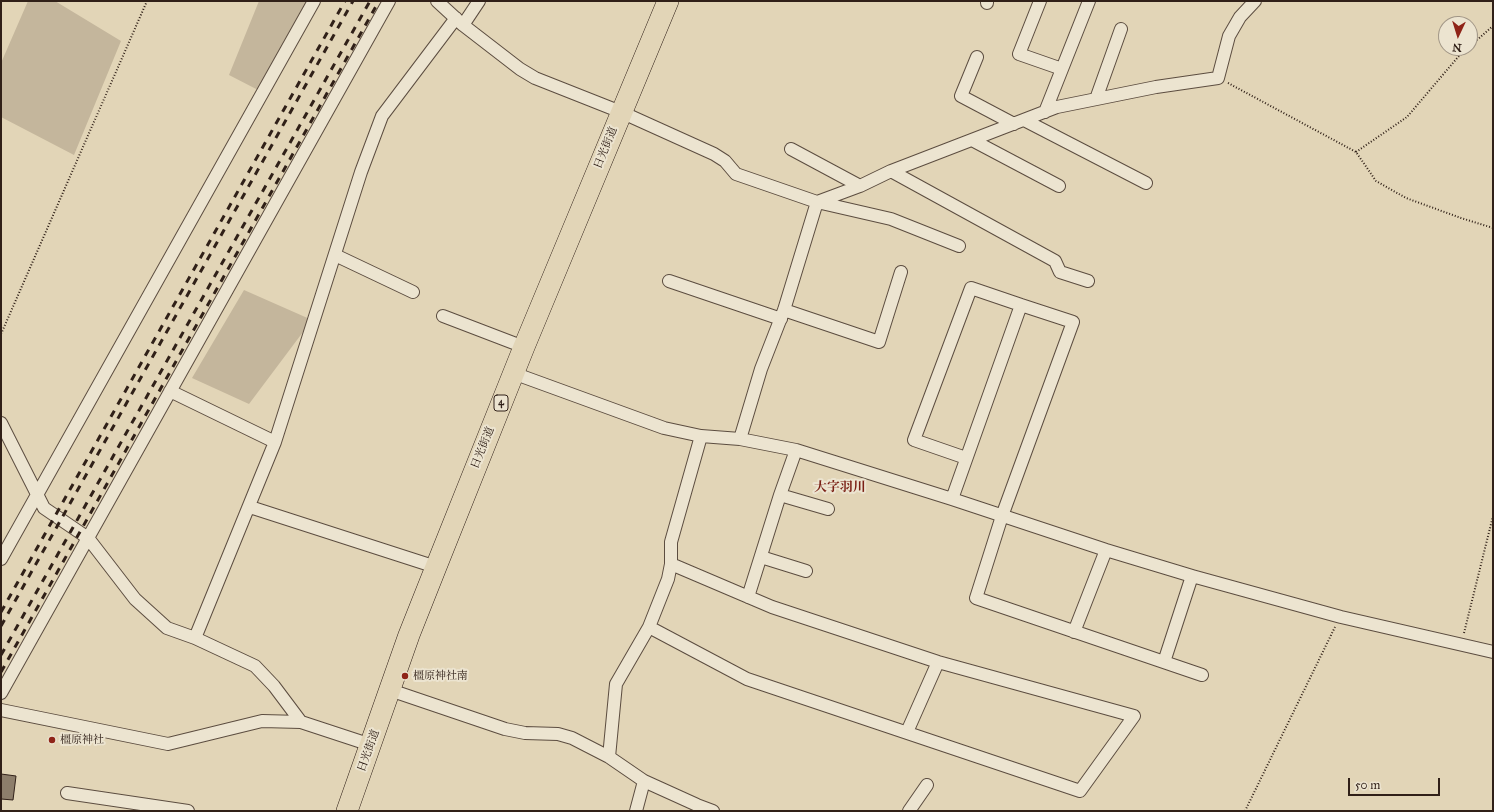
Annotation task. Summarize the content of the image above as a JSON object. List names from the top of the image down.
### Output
{
  "streets": {
    "highway": ["日光街道", "4"]
  },
  "districts": ["大字羽川"],
  "places": ["橿原神社南", "橿原神社"],
  "scale_bar": "50 m",
  "north": "bottom"
}
